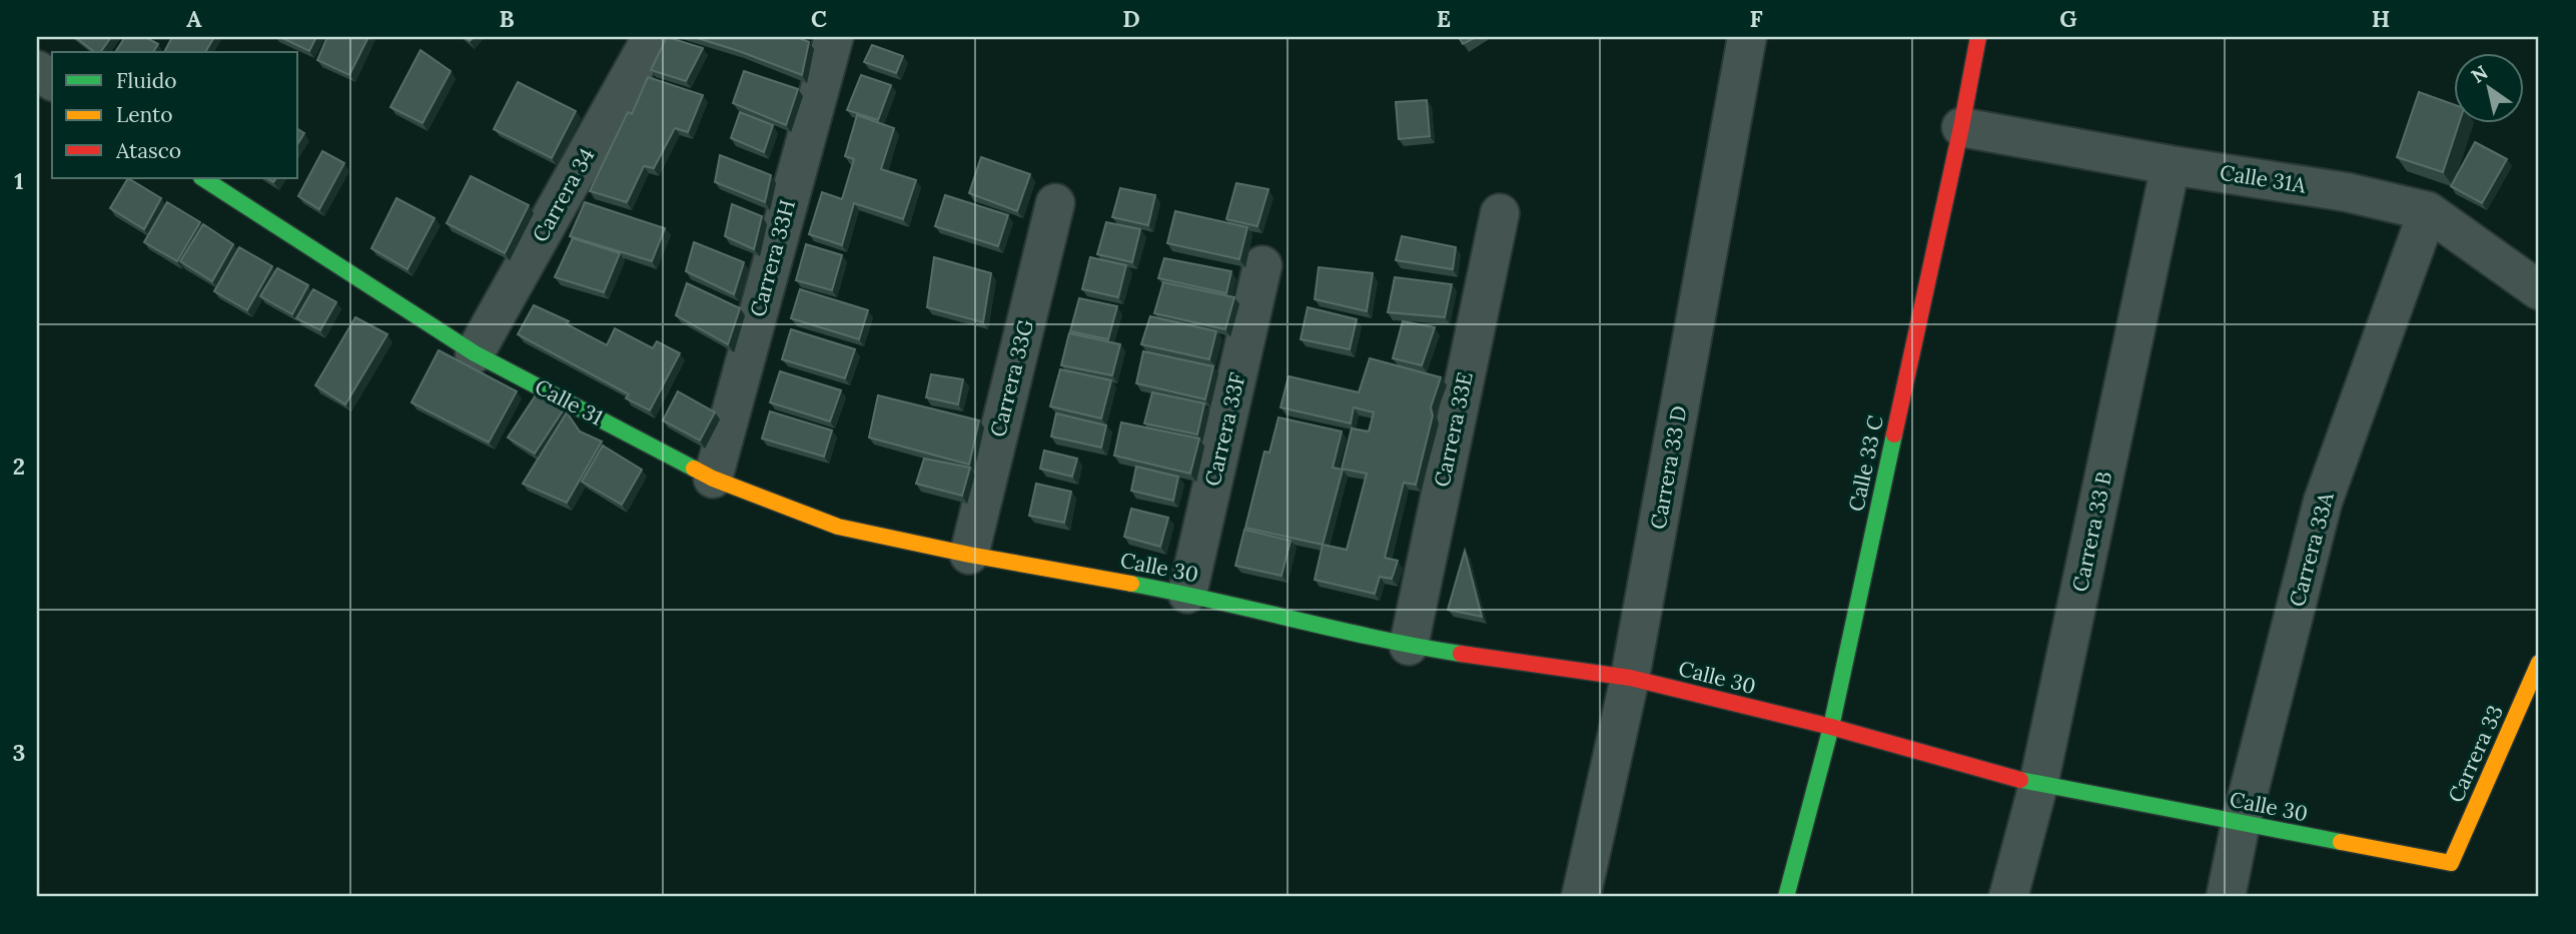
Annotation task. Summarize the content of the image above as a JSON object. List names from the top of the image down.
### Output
{
  "streets": {
    "street": [
      "Calle 31A",
      "Carrera 34",
      "Carrera 33H",
      "Carrera 33G",
      "Calle 31",
      "Carrera 33F",
      "Carrera 33E",
      "Calle 33 C",
      "Carrera 33 D",
      "Carrera 33 B",
      "Carrera 33A",
      "Calle 30",
      "Carrera 33"
    ]
  },
  "crossings": [
    ["Calle 31A", "Calle 33 C"],
    ["Calle 31A", "Carrera 33 B"],
    ["Calle 31A", "Carrera 33A"],
    ["Carrera 34", "Calle 31"],
    ["Carrera 33H", "Calle 31"],
    ["Carrera 33G", "Calle 31"],
    ["Carrera 33G", "Calle 30"],
    ["Calle 31", "Calle 30"],
    ["Carrera 33F", "Calle 30"],
    ["Carrera 33E", "Calle 30"],
    ["Calle 33 C", "Calle 30"],
    ["Carrera 33 D", "Calle 30"],
    ["Carrera 33 B", "Calle 30"],
    ["Carrera 33A", "Calle 30"],
    ["Calle 30", "Carrera 33"]
  ],
  "legend": ["Fluido", "Lento", "Atasco"],
  "north": "top left",
  "grid": {
    "columns": [
      "A",
      "B",
      "C",
      "D",
      "E",
      "F",
      "G",
      "H"
    ],
    "rows": ["1", "2", "3"]
  }
}
